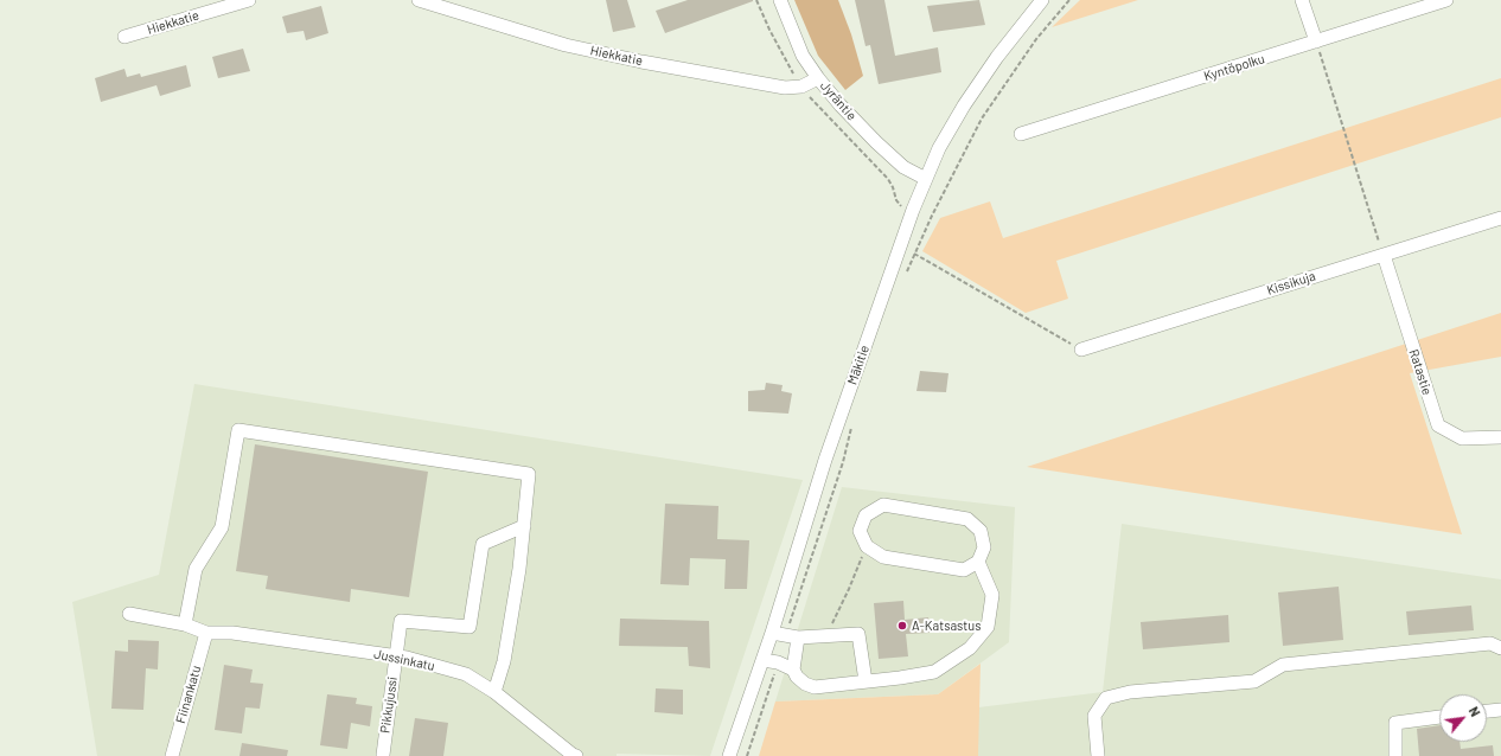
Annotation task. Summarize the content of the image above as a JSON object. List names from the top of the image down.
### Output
{
  "streets": {
    "street": [
      "Hiekkatie",
      "Kyntöpolku",
      "Jyräntie",
      "Kissikuja",
      "Mäkitie",
      "Ratastie",
      "Jussinkatu",
      "Fiinankatu",
      "Pikkujussi"
    ]
  },
  "crossings": [
    ["Hiekkatie", "Jyräntie"],
    ["Jyräntie", "Mäkitie"],
    ["Kissikuja", "Ratastie"],
    ["Jussinkatu", "Fiinankatu"],
    ["Jussinkatu", "Pikkujussi"]
  ],
  "places": ["A-Katsastus"],
  "north": "top right"
}
